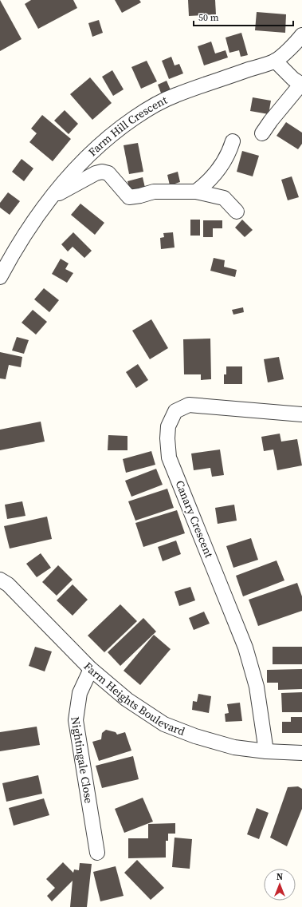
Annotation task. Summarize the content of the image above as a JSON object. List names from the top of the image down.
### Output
{
  "streets": {
    "street": [
      "Farm Hill Crescent",
      "Canary Crescent",
      "Farm Heights Boulevard",
      "Nightingale Close"
    ]
  },
  "crossings": [
    ["Canary Crescent", "Farm Heights Boulevard"],
    ["Farm Heights Boulevard", "Nightingale Close"]
  ],
  "scale_bar": "50 m",
  "north": "top"
}
